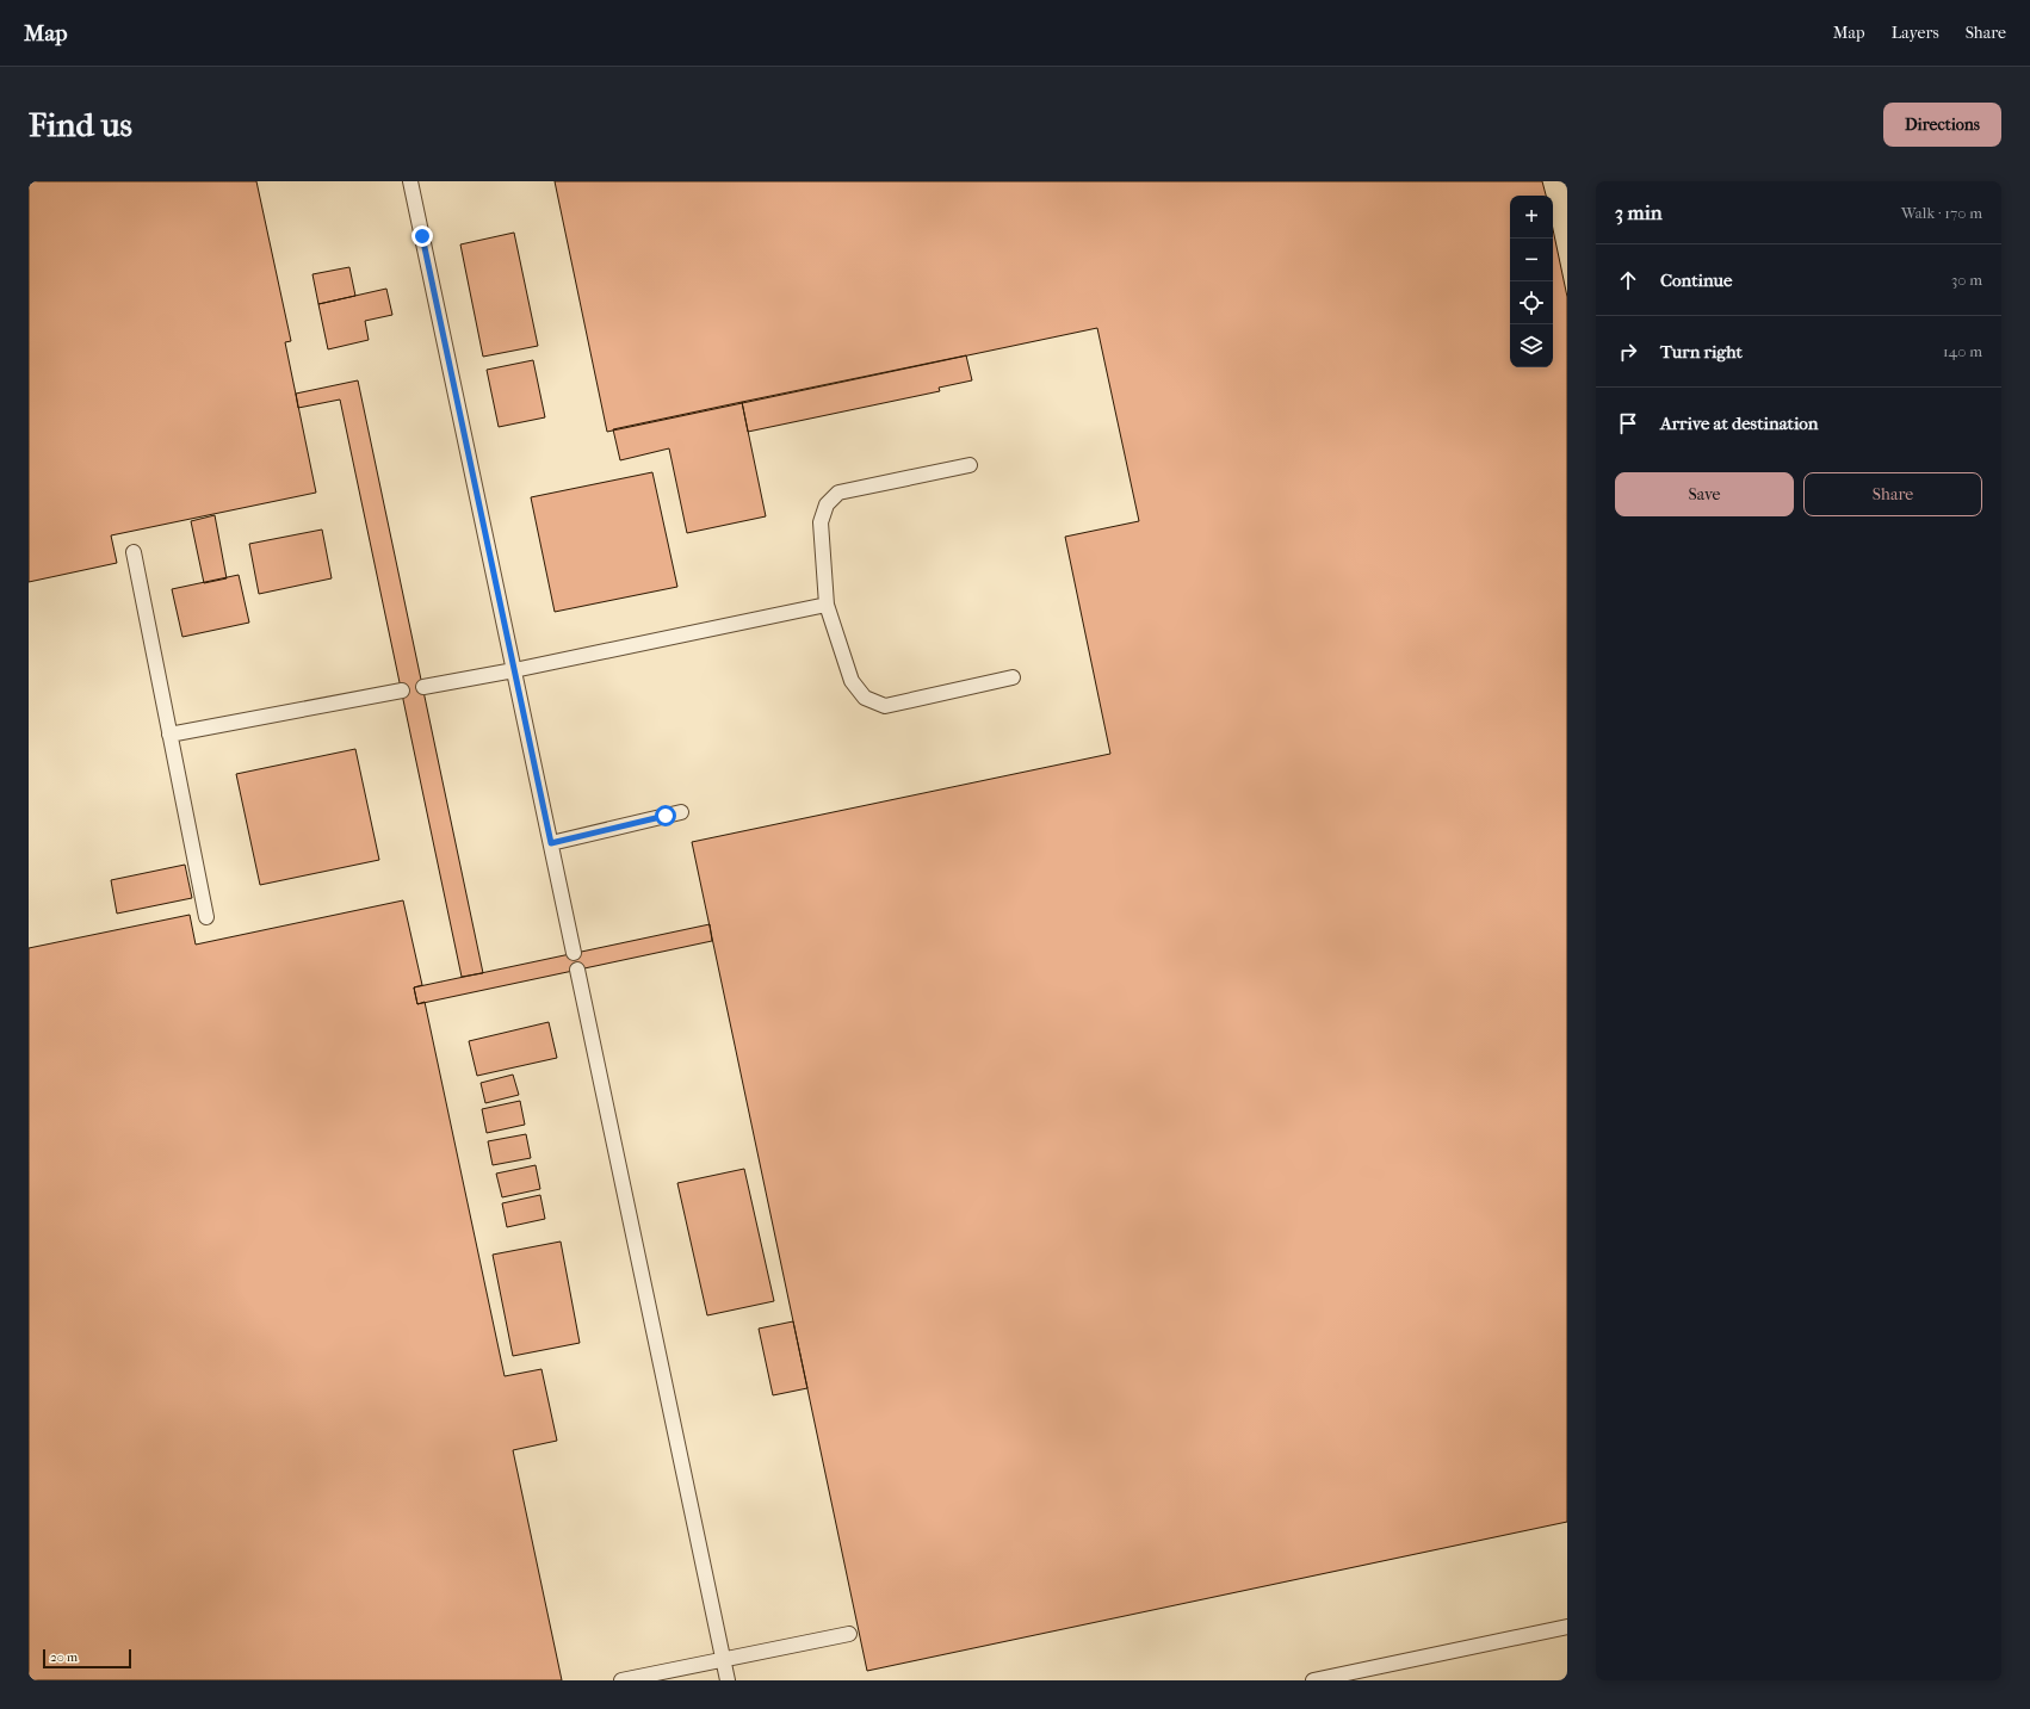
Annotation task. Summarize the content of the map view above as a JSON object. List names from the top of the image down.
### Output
{
  "scale_bar": "20 m",
  "page": {
    "header": "Map",
    "nav": ["Map", "Layers", "Share"],
    "buttons": [
      "Directions",
      ["Save", "Share"]
    ],
    "title": "Find us",
    "heading": ["3 min", "Walk · 170 m"],
    "map_buttons": ["+", "−"],
    "list": [
      ["Continue", "30 m"],
      ["Turn right", "140 m"],
      "Arrive at destination"
    ],
    "scale": "20 m"
  }
}
